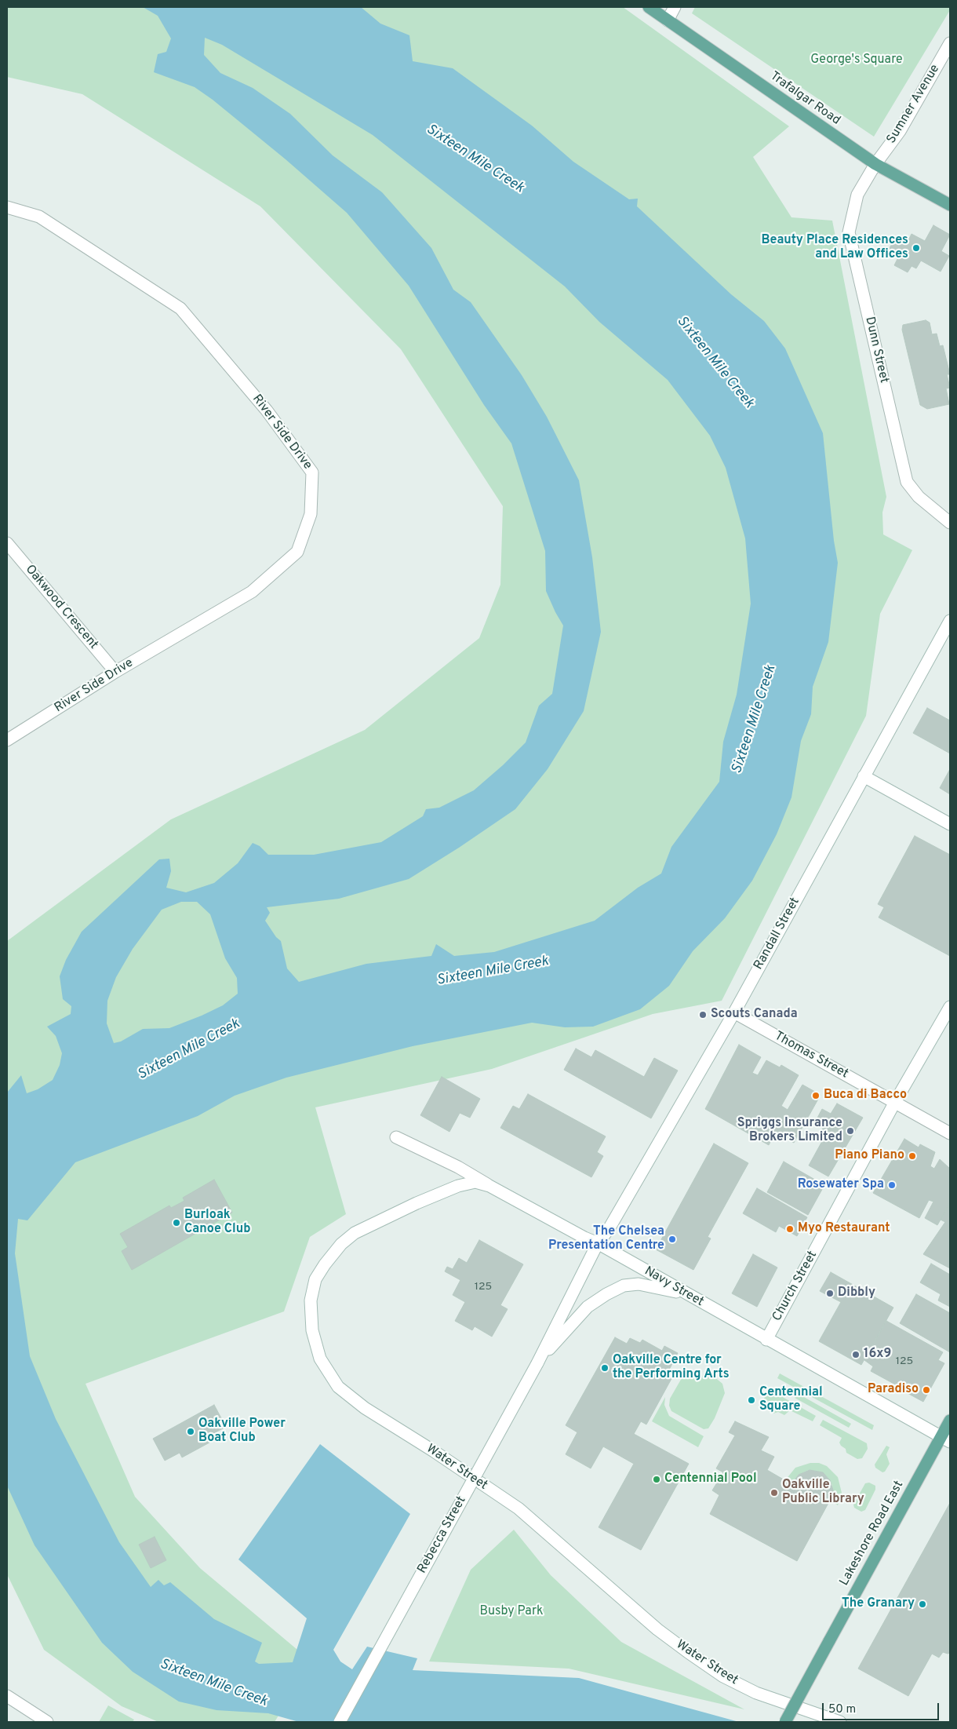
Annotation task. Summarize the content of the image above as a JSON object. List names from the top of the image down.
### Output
{
  "streets": {
    "main road": ["Trafalgar Road", "Lakeshore Road East"],
    "street": [
      "Sumner Avenue",
      "Dunn Street",
      "River Side Drive",
      "Oakwood Crescent",
      "Randall Street",
      "Thomas Street",
      "Church Street",
      "Navy Street",
      "Water Street",
      "Rebecca Street"
    ]
  },
  "crossings": [
    ["Trafalgar Road", "Sumner Avenue"],
    ["Trafalgar Road", "Dunn Street"],
    ["Sumner Avenue", "Dunn Street"],
    ["River Side Drive", "Oakwood Crescent"],
    ["Randall Street", "Thomas Street"],
    ["Randall Street", "Navy Street"],
    ["Randall Street", "Rebecca Street"],
    ["Thomas Street", "Church Street"],
    ["Church Street", "Navy Street"],
    ["Navy Street", "Water Street"],
    ["Navy Street", "Lakeshore Road East"],
    ["Navy Street", "Rebecca Street"]
  ],
  "water": ["Sixteen Mile Creek"],
  "parks": ["George's Square", "Busby Park"],
  "places": [
    "Beauty Place Residences and Law Offices",
    "Scouts Canada",
    "Buca di Bacco",
    "Spriggs Insurance Brokers Limited",
    "Piano Piano",
    "Rosewater Spa",
    "Burloak Canoe Club",
    "Myo Restaurant",
    "The Chelsea Presentation Centre",
    "Dibbly",
    "16x9",
    "Oakville Centre for the Performing Arts",
    "Paradiso",
    "Centennial Square",
    "Oakville Power Boat Club",
    "Centennial Pool",
    "Oakville Public Library",
    "The Granary"
  ],
  "house_numbers": ["125", "125"],
  "scale_bar": "50 m"
}
